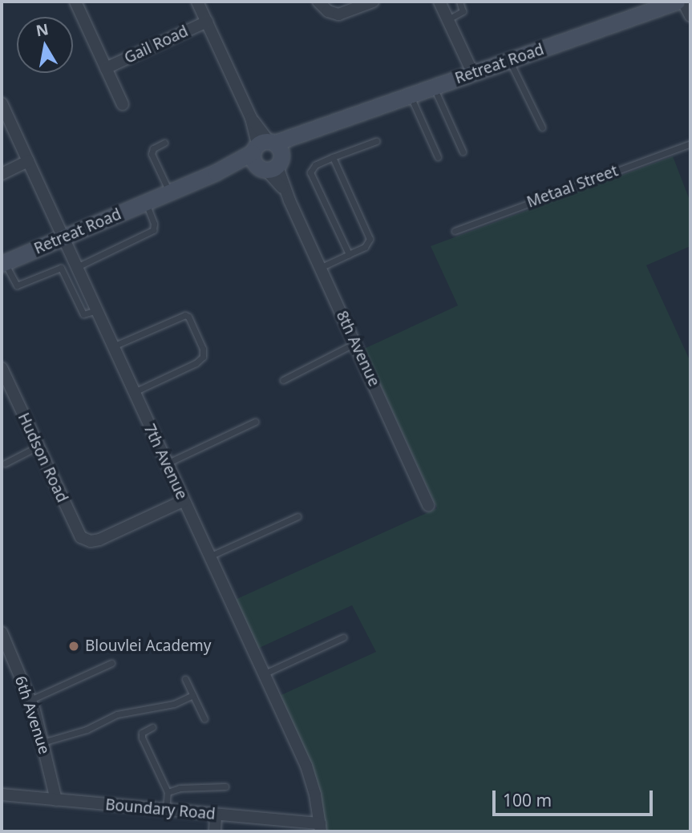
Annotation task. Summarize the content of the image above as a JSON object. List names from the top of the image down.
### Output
{
  "streets": {
    "main road": ["Retreat Road"],
    "street": [
      "Gail Road",
      "8th Avenue",
      "Hudson Road",
      "7th Avenue",
      "6th Avenue",
      "Boundary Road"
    ],
    "lane": ["Metaal Street"]
  },
  "crossings": [
    ["Gail Road", "8th Avenue"],
    ["Retreat Road", "8th Avenue"],
    ["Retreat Road", "7th Avenue"],
    ["Hudson Road", "7th Avenue"],
    ["7th Avenue", "Boundary Road"],
    ["6th Avenue", "Boundary Road"]
  ],
  "places": ["Blouvlei Academy"],
  "scale_bar": "100 m",
  "north": "top"
}
